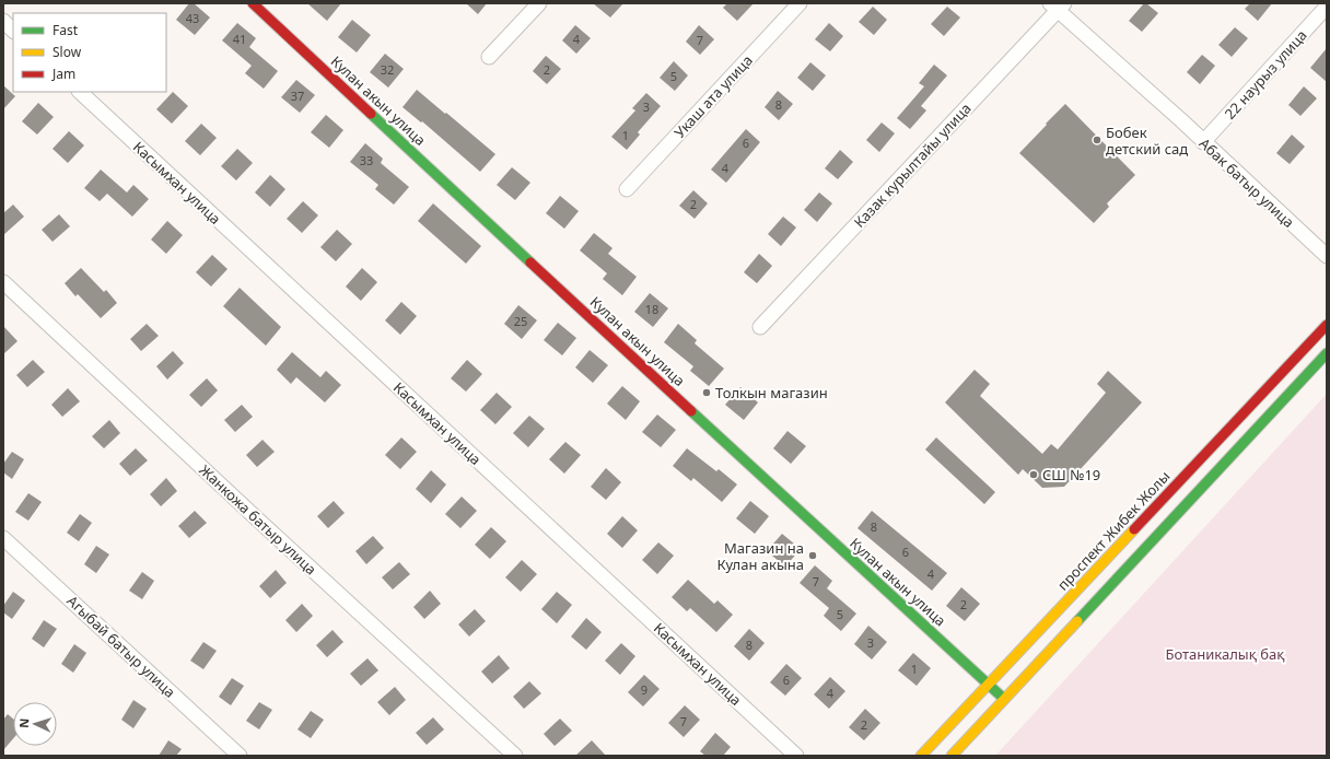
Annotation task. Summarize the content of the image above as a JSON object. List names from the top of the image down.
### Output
{
  "streets": {
    "street": [
      "22 наурыз улица",
      "Укаш ата улица",
      "Кулан акын улица",
      "Казак курылтайы улица",
      "Касымхан улица",
      "Абак батыр улица",
      "Жанкожа батыр улица",
      "проспект Жибек Жолы",
      "Агыбай батыр улица"
    ]
  },
  "crossings": [
    ["22 наурыз улица", "Абак батыр улица"],
    ["Кулан акын улица", "проспект Жибек Жолы"],
    ["Казак курылтайы улица", "Абак батыр улица"]
  ],
  "parks": ["Ботаникалық бақ"],
  "places": [
    "Бобек детский сад",
    "Толкын магазин",
    "СШ №19",
    "Магазин на Кулан акына"
  ],
  "house_numbers": [
    "43",
    "41",
    "4",
    "7",
    "32",
    "2",
    "5",
    "37",
    "8",
    "3",
    "1",
    "6",
    "33",
    "4",
    "2",
    "18",
    "25",
    "8",
    "6",
    "4",
    "7",
    "2",
    "5",
    "3",
    "8",
    "1",
    "6",
    "9",
    "4",
    "7",
    "2"
  ],
  "legend": ["Fast", "Slow", "Jam"],
  "north": "left"
}
